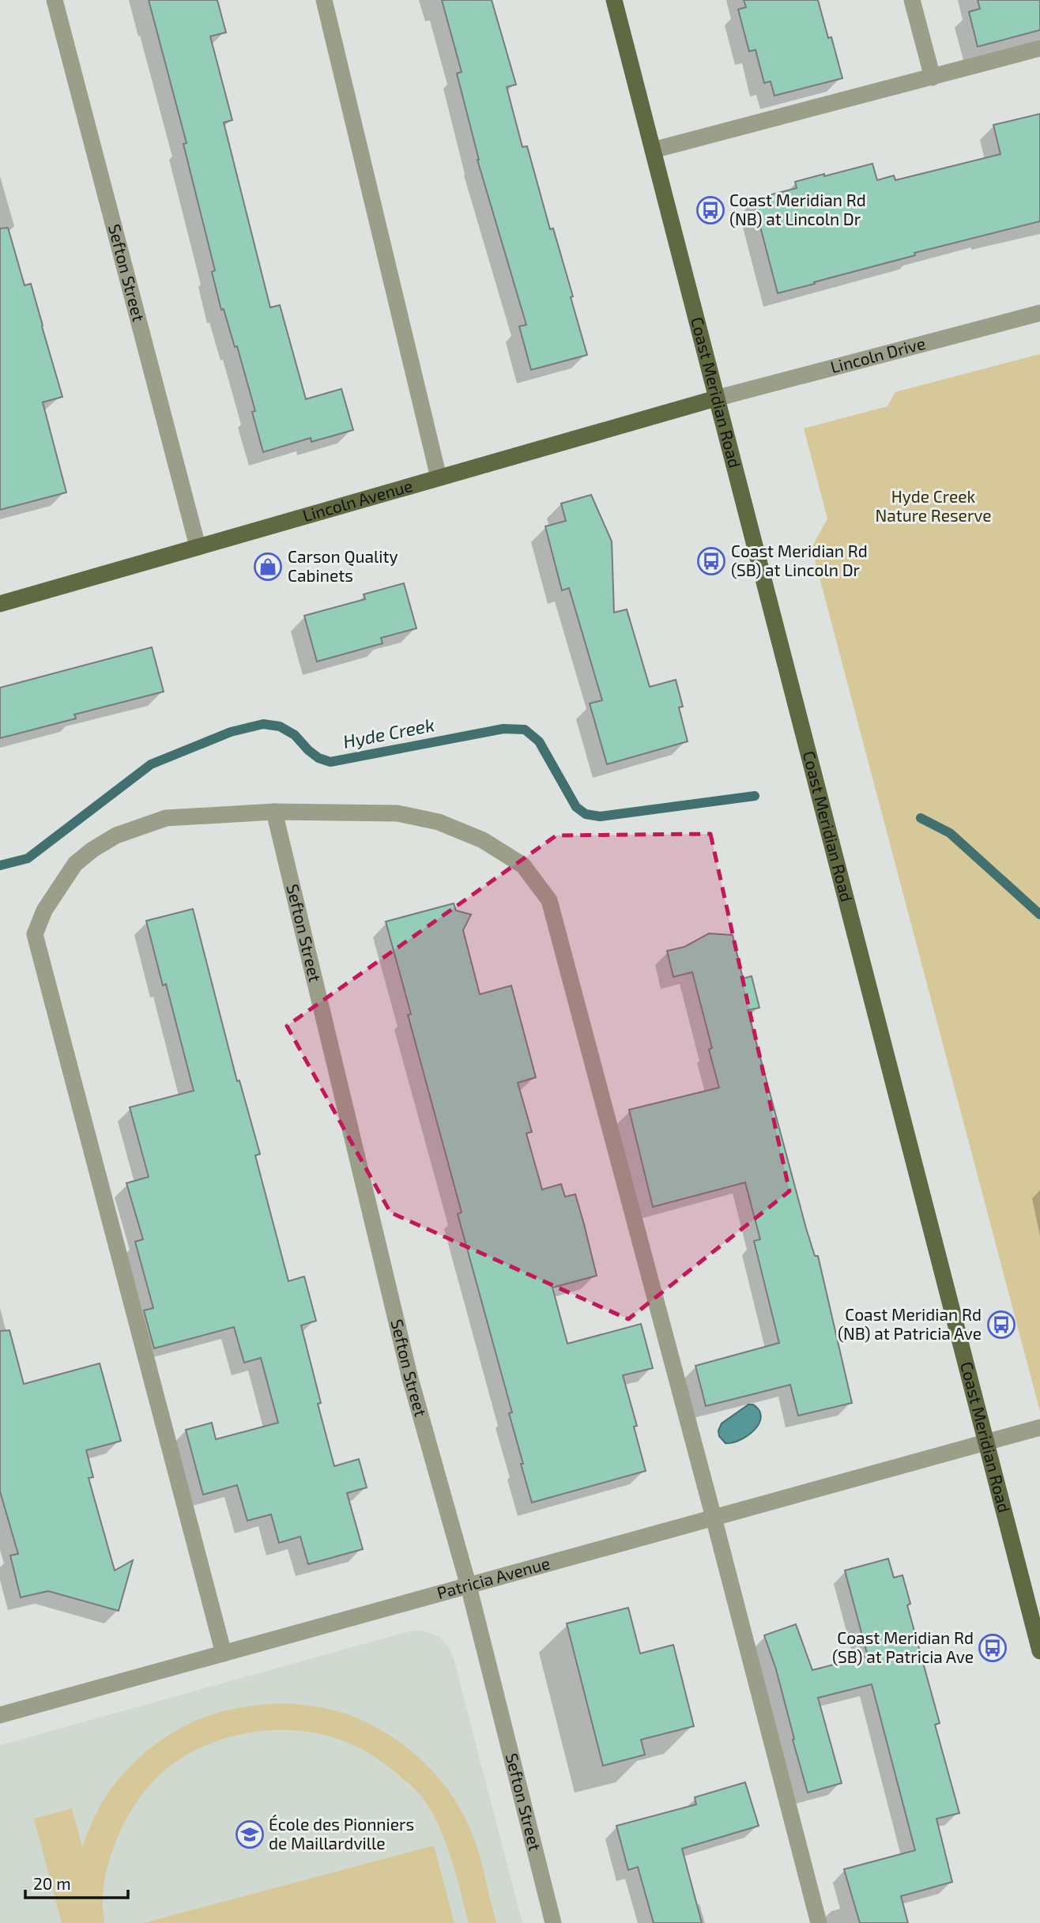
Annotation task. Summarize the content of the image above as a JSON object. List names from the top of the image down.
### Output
{
  "streets": {
    "main road": ["Coast Meridian Road", "Lincoln Avenue"],
    "street": ["Sefton Street", "Lincoln Drive", "Patricia Avenue"]
  },
  "crossings": [
    ["Sefton Street", "Lincoln Avenue"],
    ["Sefton Street", "Patricia Avenue"],
    ["Lincoln Drive", "Coast Meridian Road"],
    ["Lincoln Drive", "Lincoln Avenue"],
    ["Coast Meridian Road", "Lincoln Avenue"],
    ["Coast Meridian Road", "Patricia Avenue"]
  ],
  "water": ["Hyde Creek"],
  "parks": ["Hyde Creek Nature Reserve"],
  "places": {
    "bus stop": [
      "Coast Meridian Rd (NB) at Lincoln Dr",
      "Coast Meridian Rd (SB) at Lincoln Dr",
      "Coast Meridian Rd (NB) at Patricia Ave",
      "Coast Meridian Rd (SB) at Patricia Ave"
    ],
    "shop": ["Carson Quality Cabinets"],
    "school or university": ["École des Pionniers de Maillardville"]
  },
  "scale_bar": "20 m"
}
